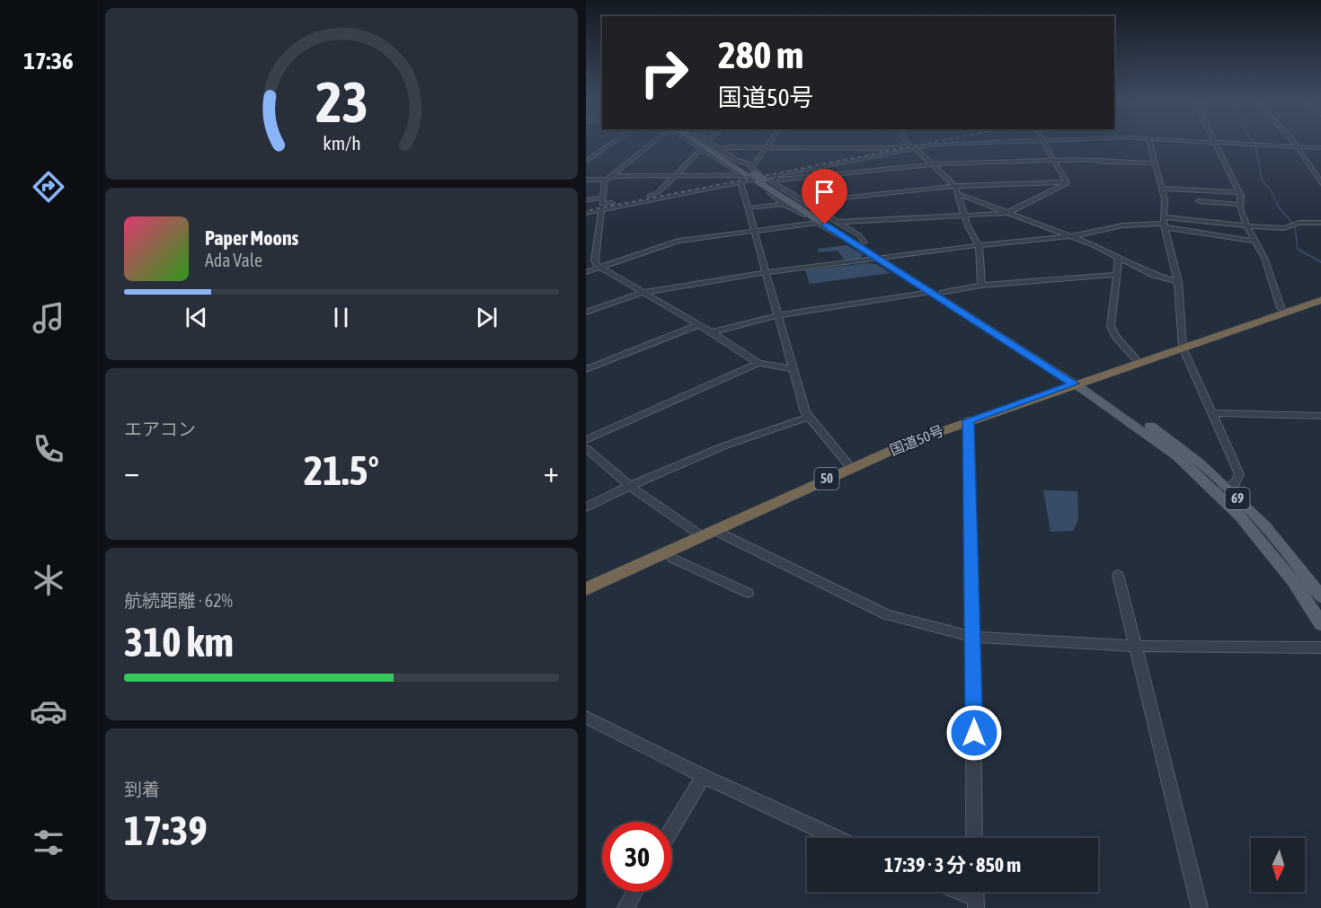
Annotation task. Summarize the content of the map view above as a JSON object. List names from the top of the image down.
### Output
{
  "streets": {
    "highway": ["国道50号", "50"],
    "main road": ["69"]
  },
  "crossings": [
    ["国道50号", "69"]
  ],
  "north": "bottom",
  "page": {
    "tabs": "17:36",
    "turn": ["280 m", "国道50号"],
    "song": ["Paper Moons", "Ada Vale"],
    "tile": [
      "エアコン",
      ["航続距離 · 62%", "310 km"],
      ["到着", "17:39"]
    ],
    "heat": ["−", "21.5°", "+"],
    "limit": "30",
    "trip": "17:39 · 3 分 · 850 m",
    "gauge": ["23", "km/h"]
  }
}
